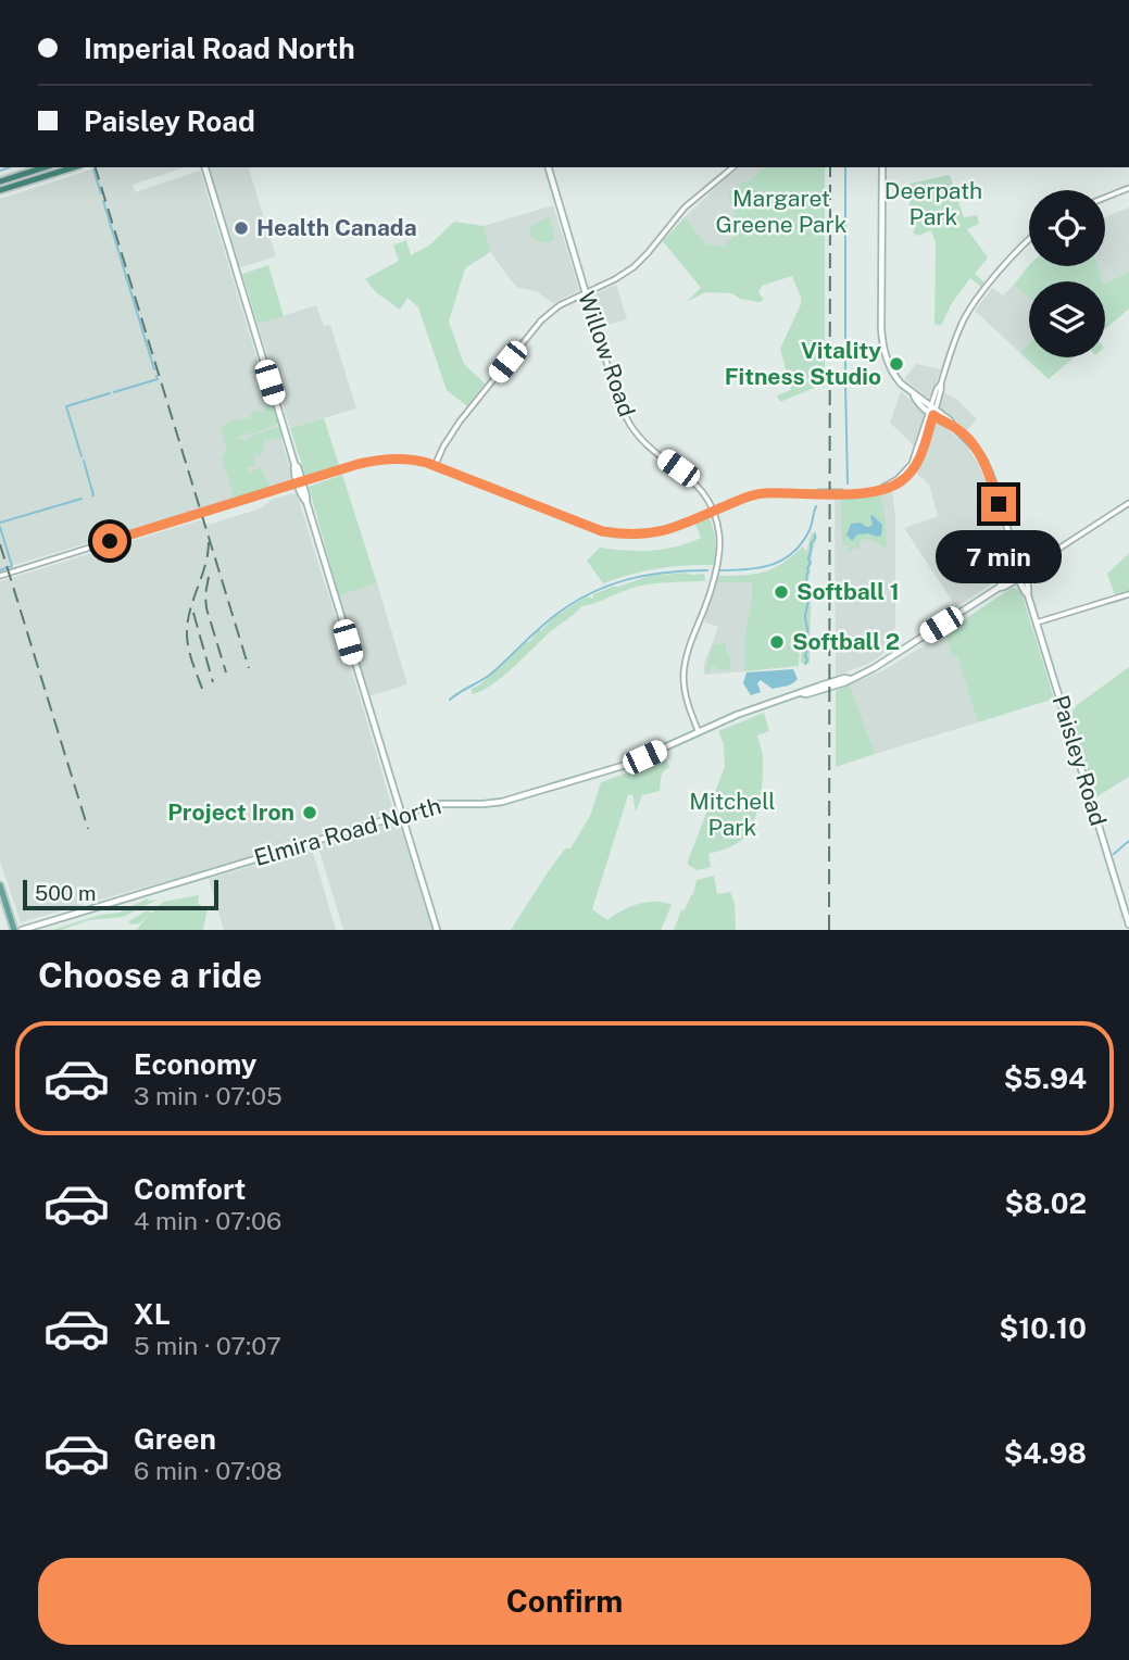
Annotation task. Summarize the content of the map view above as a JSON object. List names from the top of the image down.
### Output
{
  "streets": {
    "main road": ["Willow Road", "Paisley Road", "Elmira Road North"]
  },
  "crossings": [
    ["Willow Road", "Elmira Road North"],
    ["Paisley Road", "Elmira Road North"]
  ],
  "parks": ["Deerpath Park", "Margaret Greene Park", "Mitchell Park"],
  "places": [
    "Health Canada",
    "Vitality Fitness Studio",
    "Softball 1",
    "Softball 2",
    "Project Iron"
  ],
  "scale_bar": "500 m",
  "page": {
    "banner": ["Imperial Road North", "Paisley Road"],
    "bubble": "7 min",
    "scale": "500 m",
    "heading": "Choose a ride",
    "list": [
      {
        "name": "Economy",
        "note": "3 min · 07:05",
        "value": "$5.94"
      },
      {
        "name": "Comfort",
        "note": "4 min · 07:06",
        "value": "$8.02"
      },
      {
        "name": "XL",
        "note": "5 min · 07:07",
        "value": "$10.10"
      },
      {
        "name": "Green",
        "note": "6 min · 07:08",
        "value": "$4.98"
      }
    ],
    "buttons": "Confirm"
  }
}
